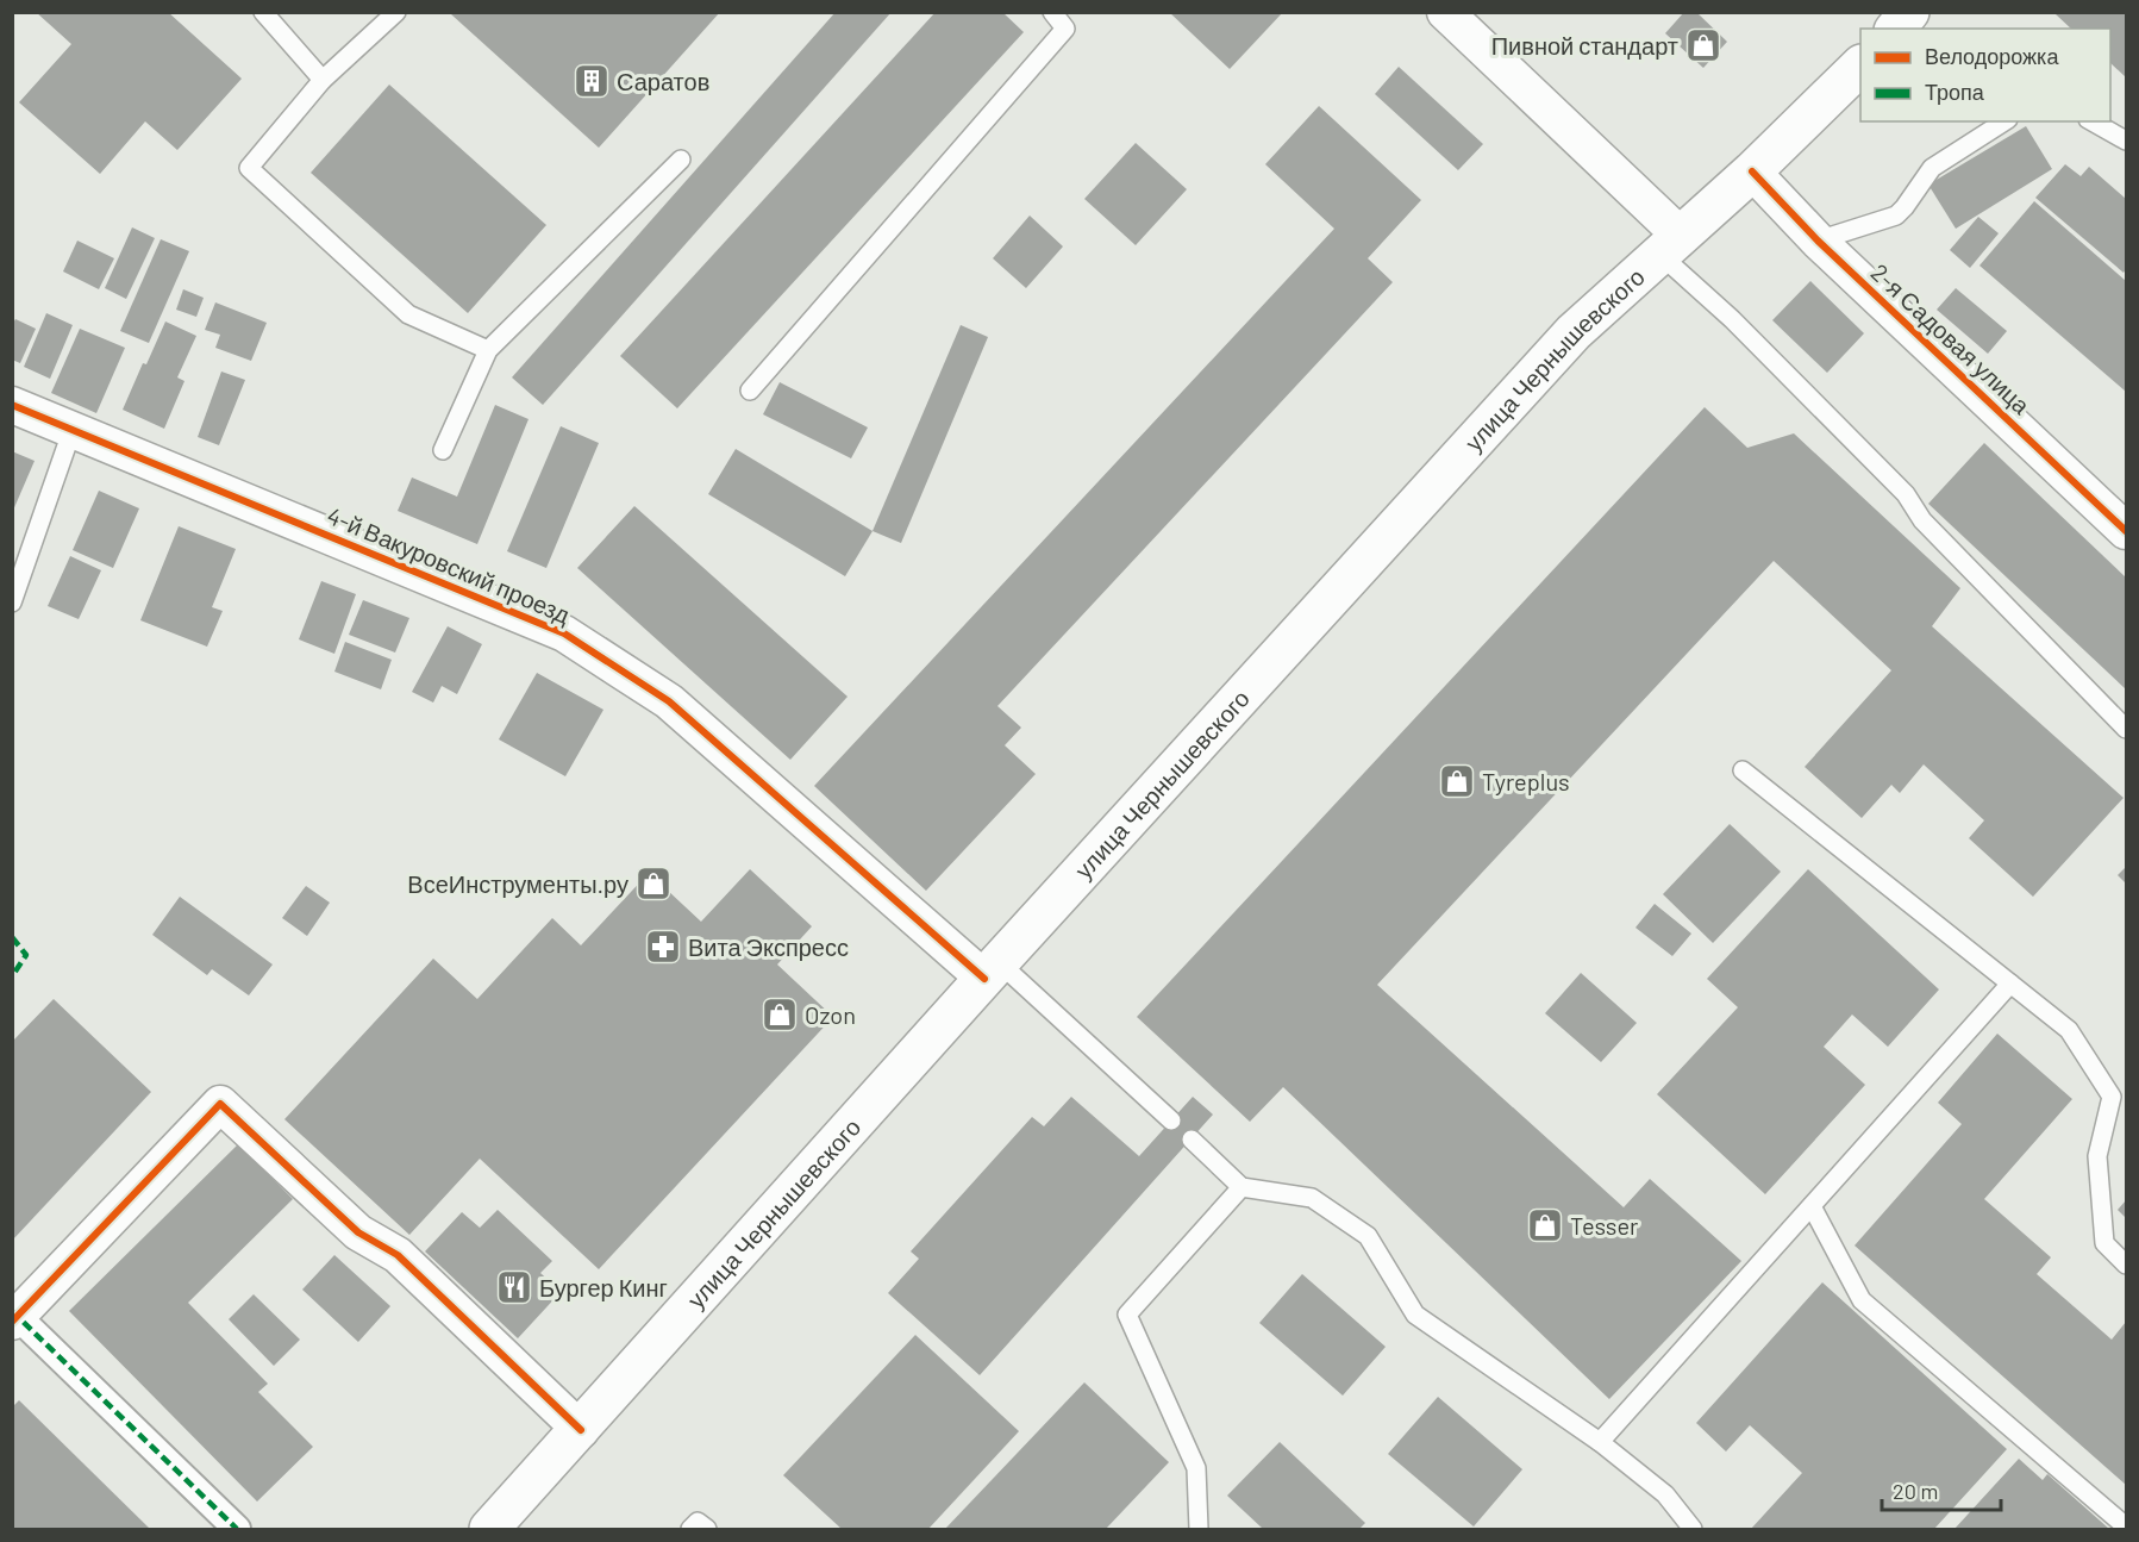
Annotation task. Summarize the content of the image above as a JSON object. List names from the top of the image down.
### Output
{
  "streets": {
    "main road": ["улица Чернышевского"],
    "street": ["2-я Садовая улица", "4-й Вакуровский проезд"]
  },
  "crossings": [
    ["2-я Садовая улица", "улица Чернышевского"],
    ["улица Чернышевского", "4-й Вакуровский проезд"]
  ],
  "places": {
    "shop": [
      "Пивной стандарт",
      "Tyreplus",
      "ВсеИнструменты.ру",
      "Ozon",
      "Tesser"
    ],
    "building": ["Саратов"],
    "pharmacy": ["Вита Экспресс"],
    "restaurant": ["Бургер Кинг"]
  },
  "legend": ["Велодорожка", "Тропа"],
  "scale_bar": "20 m"
}
